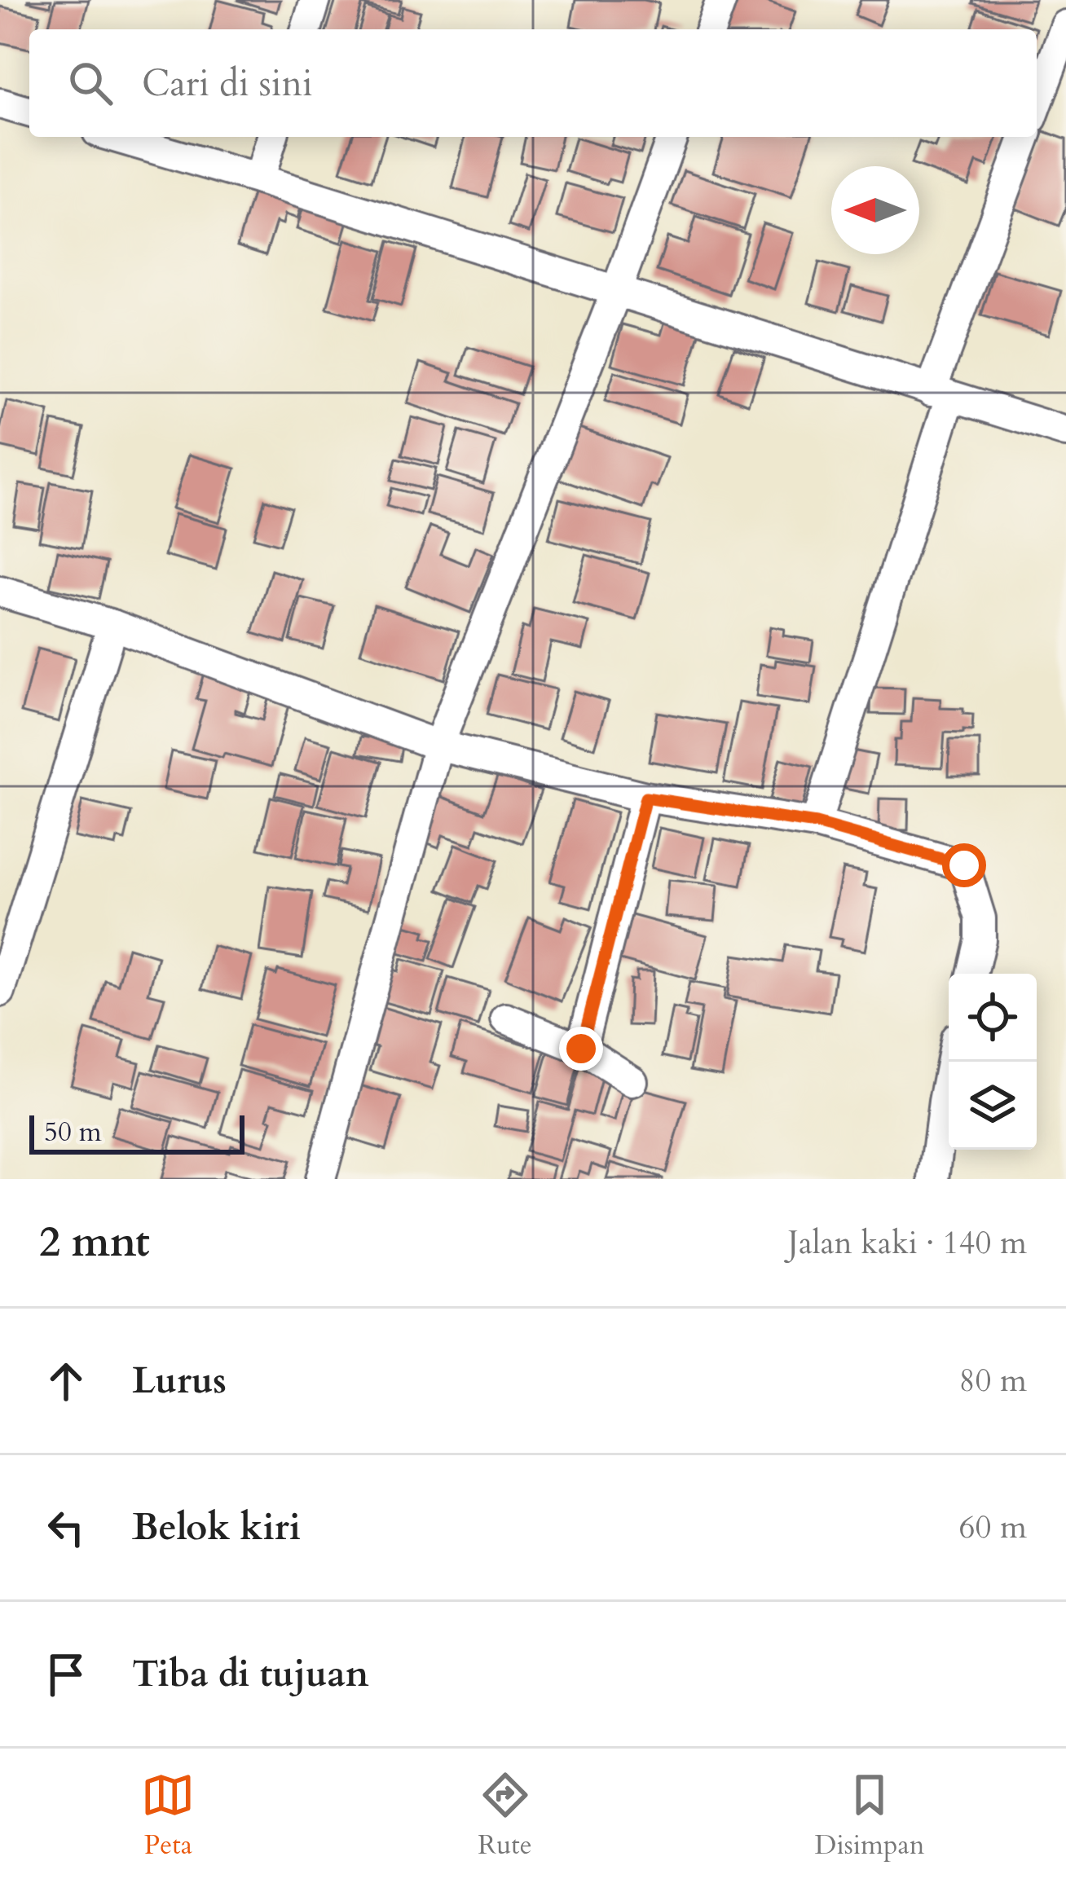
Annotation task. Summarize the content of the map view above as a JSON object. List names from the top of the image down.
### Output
{
  "scale_bar": "50 m",
  "north": "left",
  "page": {
    "search": "Cari di sini",
    "scale": "50 m",
    "heading": ["2 mnt", "Jalan kaki · 140 m"],
    "list": [
      ["Lurus", "80 m"],
      ["Belok kiri", "60 m"],
      "Tiba di tujuan"
    ],
    "nav": ["Peta", "Rute", "Disimpan"]
  }
}
